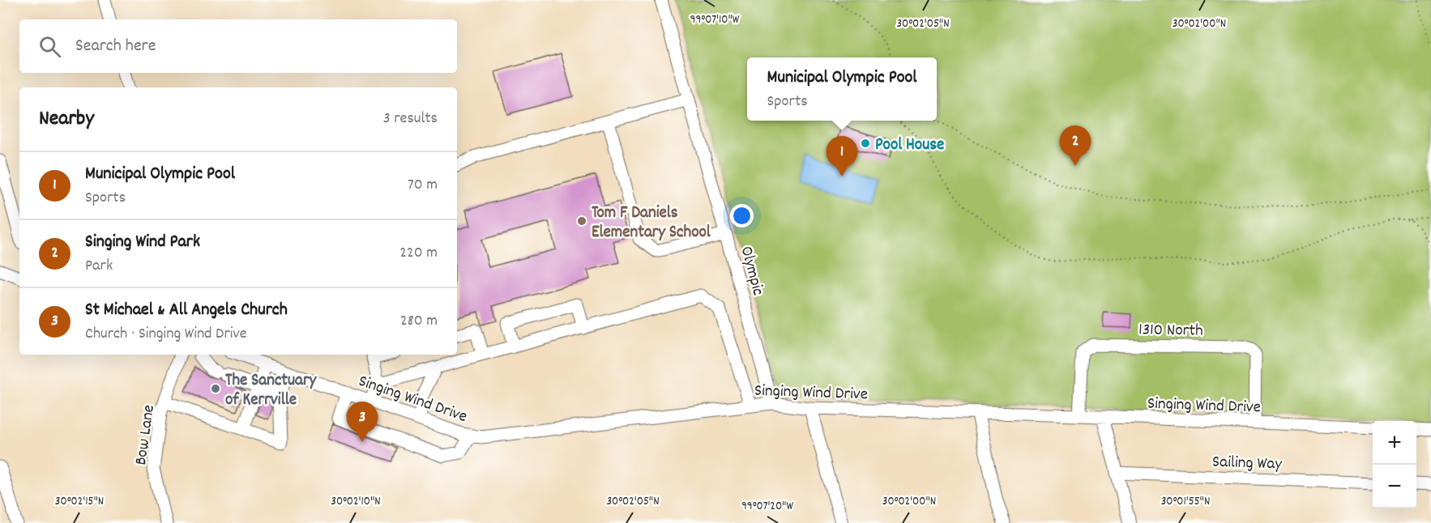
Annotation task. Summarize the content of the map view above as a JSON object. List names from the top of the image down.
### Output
{
  "streets": {
    "street": [
      "Olympic",
      "1310 North",
      "Singing Wind Drive",
      "Bow Lane",
      "Sailing Way"
    ]
  },
  "crossings": [
    ["Olympic", "Singing Wind Drive"],
    ["1310 North", "Singing Wind Drive"]
  ],
  "places": ["Pool House", "Tom F Daniels Elementary School", "The Sanctuary of Kerrville"],
  "page": {
    "search": "Search here",
    "popup": ["Municipal Olympic Pool", "Sports"],
    "heading": ["Nearby", "3 results"],
    "pins": ["2", "1", "3"],
    "list": [
      {
        "mark": "1",
        "name": "Municipal Olympic Pool",
        "note": "Sports",
        "value": "70 m"
      },
      {
        "mark": "2",
        "name": "Singing Wind Park",
        "note": "Park",
        "value": "220 m"
      },
      {
        "mark": "3",
        "name": "St Michael & All Angels Church",
        "note": "Church · Singing Wind Drive",
        "value": "280 m"
      }
    ],
    "map_buttons": ["+", "−"]
  },
  "coordinates": [
    "99°07'10\"W",
    "30°02'05\"N",
    "30°02'00\"N",
    "30°02'15\"N",
    "30°02'10\"N",
    "30°01'55\"N",
    "99°07'20\"W"
  ]
}
